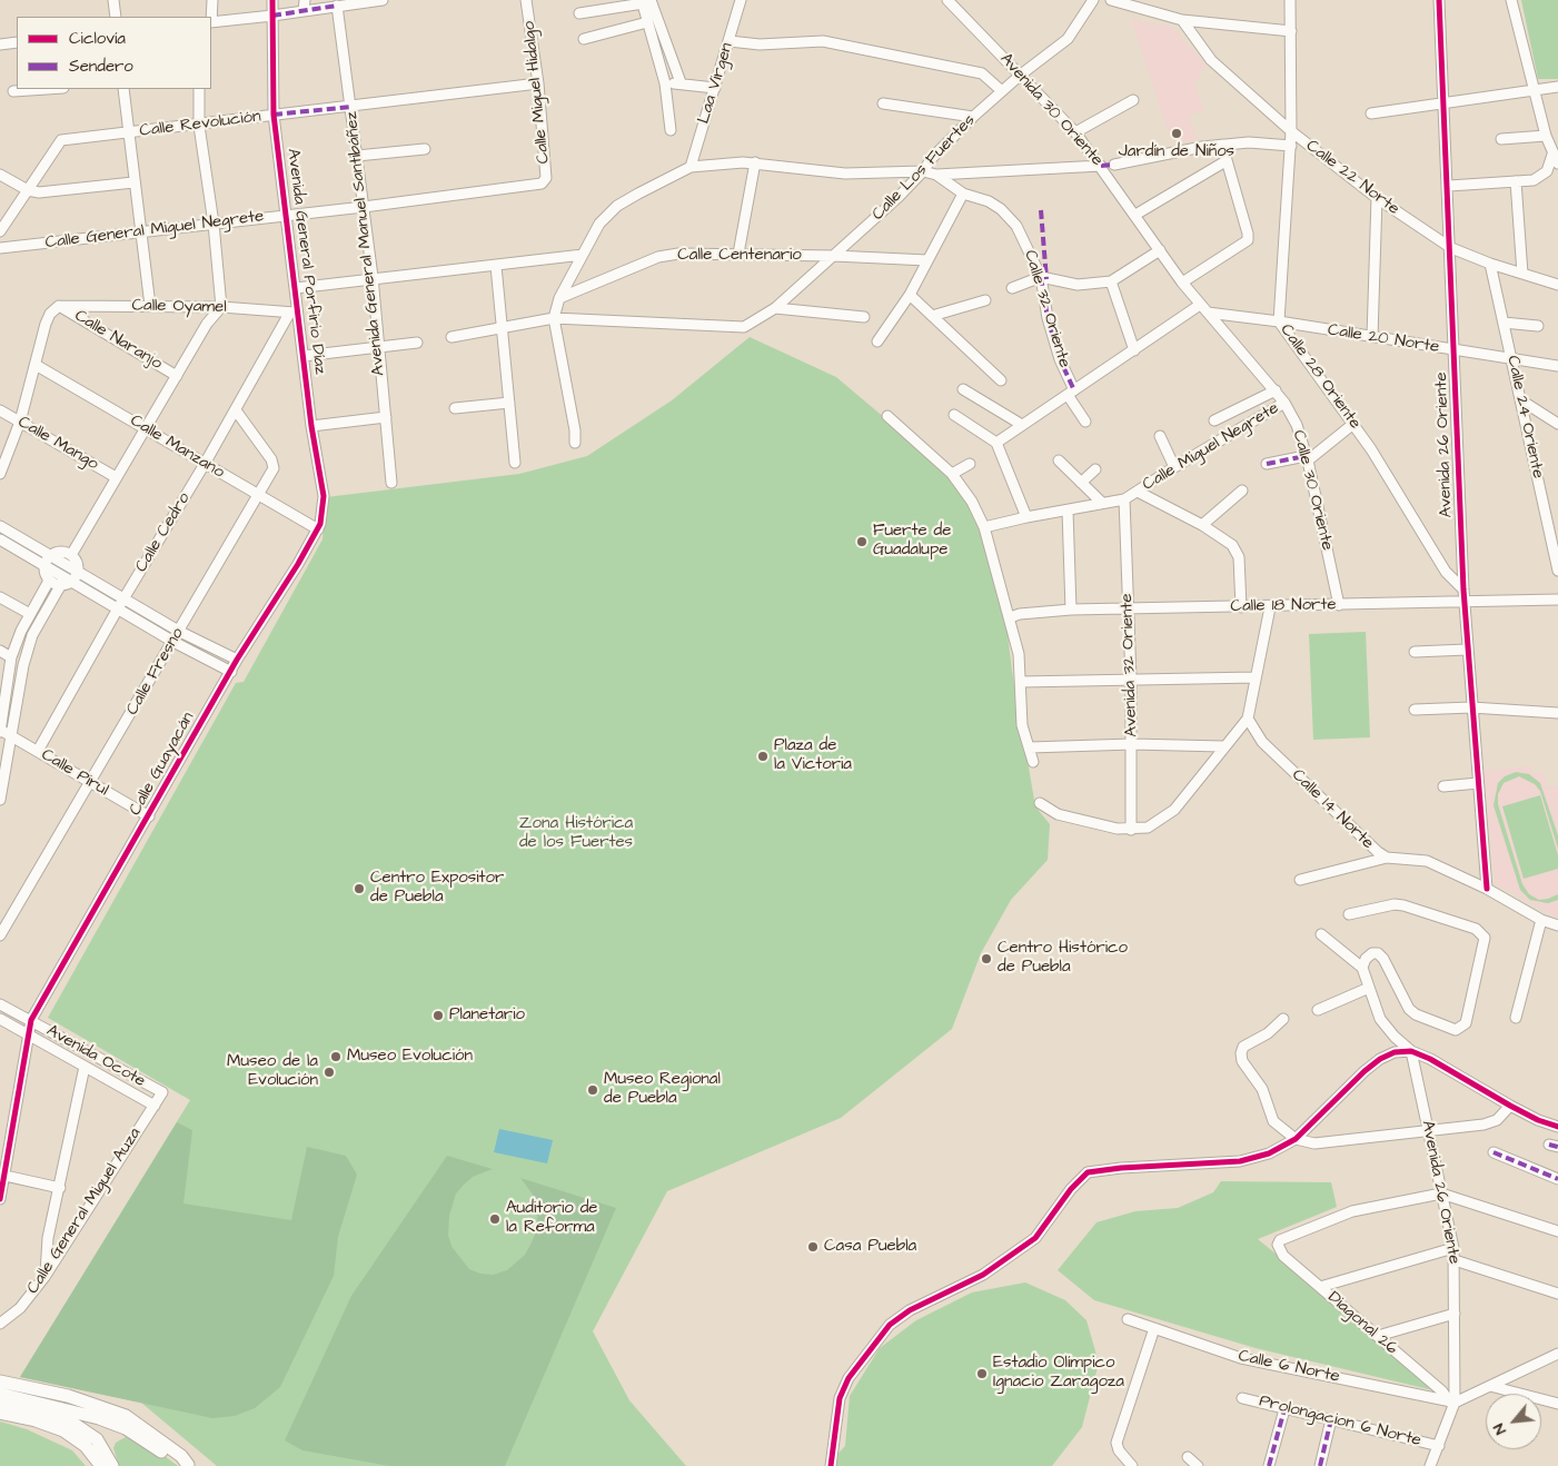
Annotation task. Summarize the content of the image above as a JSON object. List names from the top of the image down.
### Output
{
  "streets": {
    "street": [
      "Laa Virgen",
      "Calle Miguel Hidalgo",
      "Avenida 30 Oriente",
      "Calle Revolución",
      "Calle Los Fuertes",
      "Calle 22 Norte",
      "Calle General Miguel Negrete",
      "Avenida General Manuel Santibáñez",
      "Calle Centenario",
      "Avenida General Porfirio Díaz",
      "Calle Oyamel",
      "Calle 32 Oriente",
      "Calle 20 Norte",
      "Calle Naranjo",
      "Calle 28 Oriente",
      "Calle 24 Oriente",
      "Calle Mango",
      "Avenida 26 Oriente",
      "Calle Manzano",
      "Calle Miguel Negrete",
      "Calle 30 Oriente",
      "Calle Cedro",
      "Calle 18 Norte",
      "Avenida 32 Oriente",
      "Calle Fresno",
      "Calle Guayacán",
      "Calle Pirul",
      "Calle 14 Norte",
      "Avenida Ocote",
      "Calle General Miguel Auza",
      "Diagonal 26",
      "Calle 6 Norte",
      "Prolongacion 6 Norte"
    ]
  },
  "crossings": [
    ["Calle Miguel Hidalgo", "Calle Revolución"],
    ["Calle Miguel Hidalgo", "Calle General Miguel Negrete"],
    ["Avenida 30 Oriente", "Calle Los Fuertes"],
    ["Avenida 30 Oriente", "Calle 30 Oriente"],
    ["Calle Revolución", "Avenida General Manuel Santibáñez"],
    ["Calle Revolución", "Avenida General Porfirio Díaz"],
    ["Calle Los Fuertes", "Calle Centenario"],
    ["Calle 22 Norte", "Calle 28 Oriente"],
    ["Calle 22 Norte", "Calle 24 Oriente"],
    ["Calle 22 Norte", "Avenida 26 Oriente"],
    ["Calle General Miguel Negrete", "Avenida General Manuel Santibáñez"],
    ["Calle General Miguel Negrete", "Avenida General Porfirio Díaz"],
    ["Avenida General Porfirio Díaz", "Calle Oyamel"],
    ["Avenida General Porfirio Díaz", "Calle Manzano"],
    ["Avenida General Porfirio Díaz", "Calle Cedro"],
    ["Avenida General Porfirio Díaz", "Calle Guayacán"],
    ["Calle Oyamel", "Calle Naranjo"],
    ["Calle Oyamel", "Calle Cedro"],
    ["Calle 20 Norte", "Calle 28 Oriente"],
    ["Calle 20 Norte", "Calle 24 Oriente"],
    ["Calle 20 Norte", "Avenida 26 Oriente"],
    ["Calle 20 Norte", "Calle 30 Oriente"],
    ["Calle 28 Oriente", "Avenida 26 Oriente"],
    ["Avenida 26 Oriente", "Calle 18 Norte"],
    ["Avenida 26 Oriente", "Calle 14 Norte"],
    ["Avenida 26 Oriente", "Diagonal 26"],
    ["Avenida 26 Oriente", "Calle 6 Norte"],
    ["Calle Manzano", "Calle Cedro"],
    ["Calle Manzano", "Calle Fresno"],
    ["Calle Manzano", "Calle Guayacán"],
    ["Calle Miguel Negrete", "Calle 30 Oriente"],
    ["Calle Miguel Negrete", "Avenida 32 Oriente"],
    ["Calle 30 Oriente", "Calle 18 Norte"],
    ["Calle Cedro", "Calle Fresno"],
    ["Calle Cedro", "Calle Pirul"],
    ["Calle 18 Norte", "Avenida 32 Oriente"],
    ["Calle Fresno", "Calle Pirul"],
    ["Calle Guayacán", "Calle Pirul"],
    ["Calle Guayacán", "Avenida Ocote"],
    ["Avenida Ocote", "Calle General Miguel Auza"],
    ["Diagonal 26", "Calle 6 Norte"]
  ],
  "parks": ["Zona Histórica de los Fuertes"],
  "places": [
    "Jardín de Niños",
    "Fuerte de Guadalupe",
    "Plaza de la Victoria",
    "Centro Expositor de Puebla",
    "Centro Histórico de Puebla",
    "Planetario",
    "Museo Evolución",
    "Museo de la Evolución",
    "Museo Regional de Puebla",
    "Auditorio de la Reforma",
    "Casa Puebla",
    "Estadio Olímpico Ignacio Zaragoza"
  ],
  "legend": ["Ciclovía", "Sendero"],
  "north": "bottom left"
}
